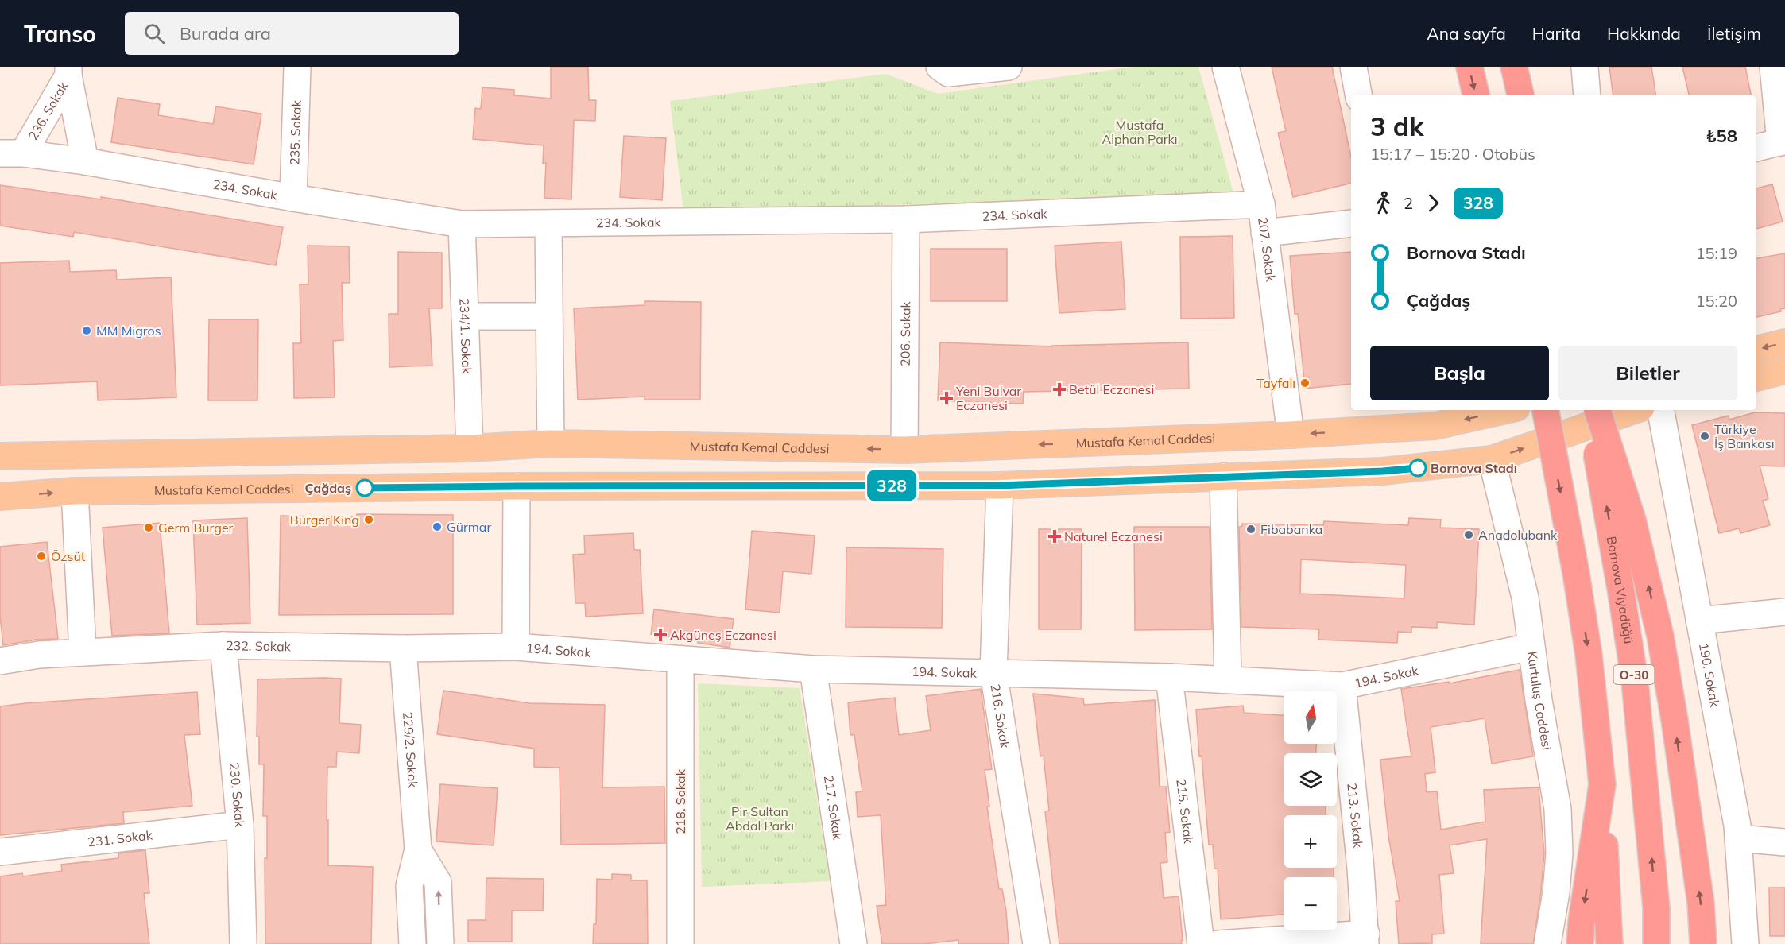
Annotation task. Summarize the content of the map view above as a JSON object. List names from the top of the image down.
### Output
{
  "streets": {
    "highway": ["Bornova Viyadüğü", "O-30"],
    "main road": ["Mustafa Kemal Caddesi"],
    "street": [
      "236. Sokak",
      "235. Sokak",
      "234. Sokak",
      "207. Sokak",
      "206. Sokak",
      "234/1. Sokak",
      "232. Sokak",
      "194. Sokak",
      "190. Sokak",
      "Kurtuluş Caddesi",
      "216. Sokak",
      "229/2. Sokak",
      "230. Sokak",
      "218. Sokak",
      "217. Sokak",
      "215. Sokak",
      "213. Sokak",
      "231. Sokak"
    ]
  },
  "crossings": [
    ["236. Sokak", "234. Sokak"],
    ["235. Sokak", "234. Sokak"],
    ["234. Sokak", "207. Sokak"],
    ["234. Sokak", "206. Sokak"],
    ["234. Sokak", "234/1. Sokak"],
    ["207. Sokak", "Mustafa Kemal Caddesi"],
    ["206. Sokak", "Mustafa Kemal Caddesi"],
    ["234/1. Sokak", "Mustafa Kemal Caddesi"],
    ["Mustafa Kemal Caddesi", "194. Sokak"],
    ["Mustafa Kemal Caddesi", "Kurtuluş Caddesi"],
    ["Mustafa Kemal Caddesi", "216. Sokak"],
    ["232. Sokak", "194. Sokak"],
    ["232. Sokak", "229/2. Sokak"],
    ["232. Sokak", "230. Sokak"],
    ["194. Sokak", "Kurtuluş Caddesi"],
    ["194. Sokak", "216. Sokak"],
    ["194. Sokak", "218. Sokak"],
    ["194. Sokak", "217. Sokak"],
    ["194. Sokak", "215. Sokak"],
    ["194. Sokak", "213. Sokak"],
    ["230. Sokak", "231. Sokak"]
  ],
  "parks": ["Mustafa Alphan Parkı", "Pir Sultan Abdal Parkı"],
  "places": {
    "other": [
      "MM Migros",
      "Tayfalı",
      "Türkiye İş Bankası",
      "Bornova Stadı",
      "Çağdaş",
      "Burger King",
      "Gürmar",
      "Germ Burger",
      "Fibabanka",
      "Anadolubank",
      "Özsüt"
    ],
    "health": [
      "Betül Eczanesi",
      "Yeni Bulvar Eczanesi",
      "Naturel Eczanesi",
      "Akgüneş Eczanesi"
    ]
  },
  "lines": ["bus line 328"],
  "north": "top",
  "page": {
    "header": "Transo",
    "search": "Burada ara",
    "nav": [
      "Ana sayfa",
      "Harita",
      "Hakkında",
      "İletişim"
    ],
    "on_map": "328",
    "heading": ["3 dk", "15:17 – 15:20 · Otobüs", "₺58"],
    "legs": ["2", "328"],
    "list": [
      {
        "name": "Bornova Stadı",
        "value": "15:19"
      },
      {
        "name": "Çağdaş",
        "value": "15:20"
      }
    ],
    "buttons": ["Başla", "Biletler"],
    "map_buttons": ["+", "−"]
  }
}
